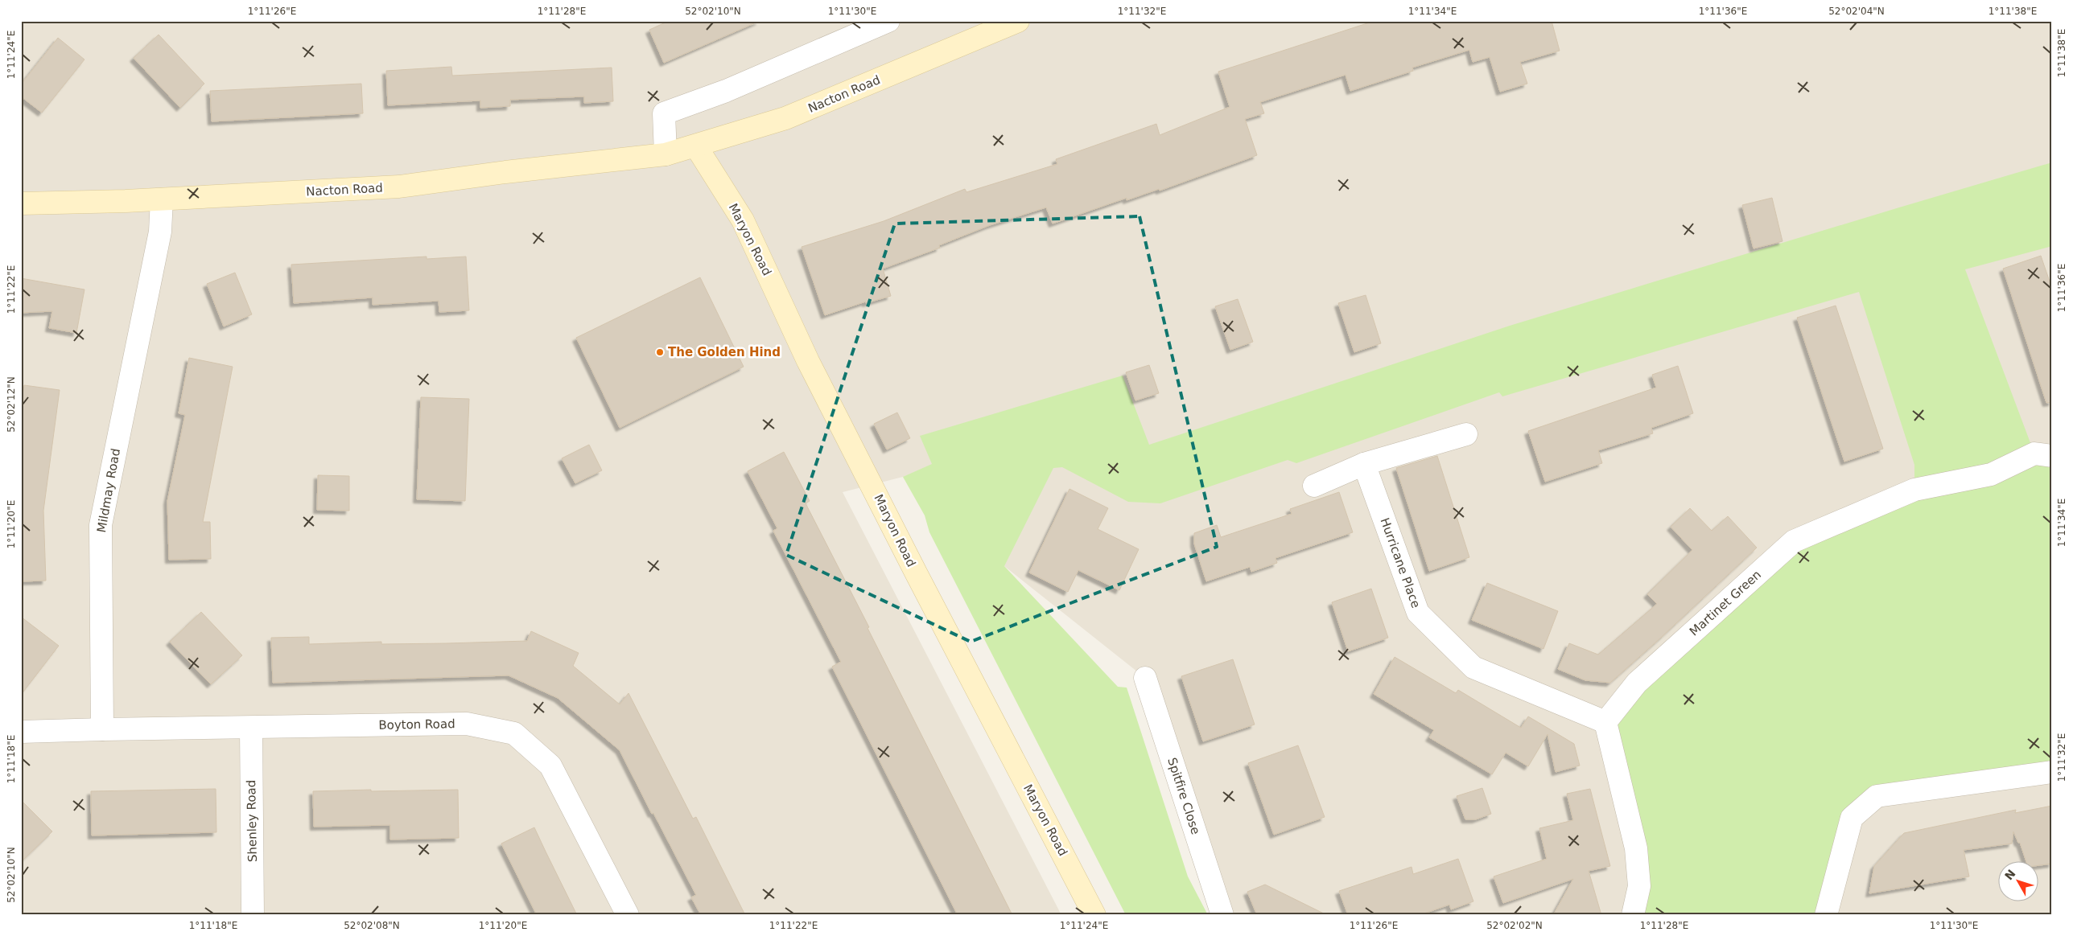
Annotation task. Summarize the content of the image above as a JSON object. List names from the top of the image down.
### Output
{
  "streets": {
    "street": [
      "Nacton Road",
      "Maryon Road",
      "Mildmay Road",
      "Hurricane Place",
      "Martinet Green",
      "Boyton Road",
      "Spitfire Close",
      "Shenley Road"
    ]
  },
  "crossings": [
    ["Nacton Road", "Maryon Road"],
    ["Nacton Road", "Mildmay Road"],
    ["Mildmay Road", "Boyton Road"],
    ["Hurricane Place", "Martinet Green"],
    ["Boyton Road", "Shenley Road"]
  ],
  "places": ["The Golden Hind"],
  "north": "top left",
  "coordinates": [
    "1°11'26\"E",
    "1°11'28\"E",
    "52°02'10\"N",
    "1°11'30\"E",
    "1°11'32\"E",
    "1°11'34\"E",
    "1°11'36\"E",
    "52°02'04\"N",
    "1°11'38\"E",
    "1°11'24\"E",
    "1°11'22\"E",
    "52°02'12\"N",
    "1°11'20\"E",
    "1°11'18\"E",
    "52°02'08\"N",
    "52°02'02\"N"
  ]
}
